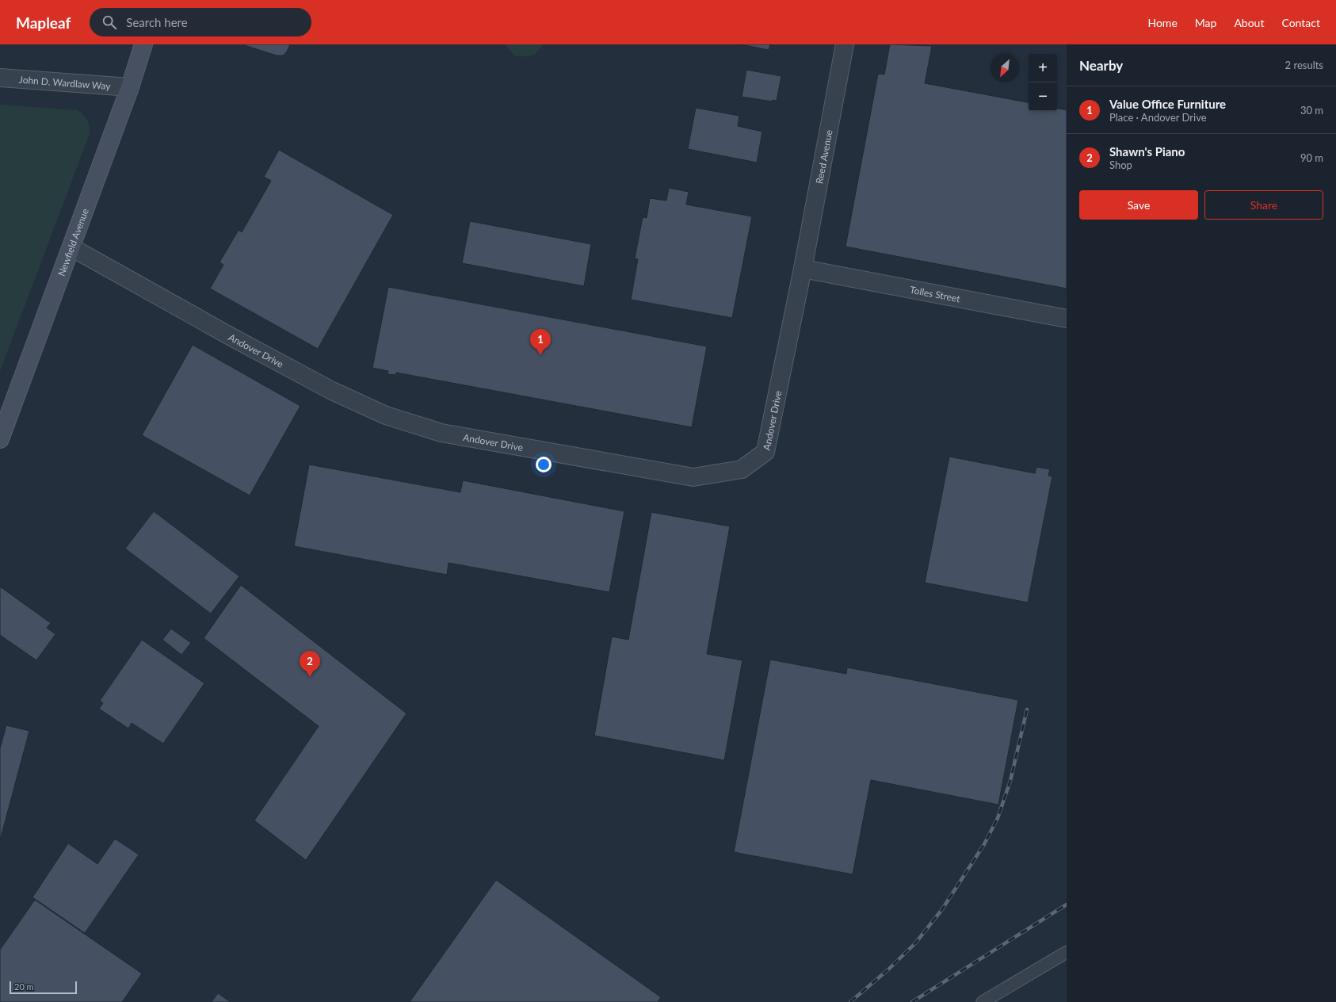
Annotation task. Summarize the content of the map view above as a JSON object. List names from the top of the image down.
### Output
{
  "streets": {
    "street": [
      "John D. Wardlaw Way",
      "Reed Avenue",
      "Newfield Avenue",
      "Tolles Street",
      "Andover Drive"
    ]
  },
  "crossings": [
    ["John D. Wardlaw Way", "Newfield Avenue"],
    ["Reed Avenue", "Tolles Street"],
    ["Reed Avenue", "Andover Drive"],
    ["Newfield Avenue", "Andover Drive"],
    ["Tolles Street", "Andover Drive"]
  ],
  "scale_bar": "20 m",
  "north": "bottom left",
  "page": {
    "header": "Mapleaf",
    "search": "Search here",
    "nav": [
      "Home",
      "Map",
      "About",
      "Contact"
    ],
    "heading": ["Nearby", "2 results"],
    "map_buttons": ["+", "−"],
    "list": [
      {
        "mark": "1",
        "name": "Value Office Furniture",
        "note": "Place · Andover Drive",
        "value": "30 m"
      },
      {
        "mark": "2",
        "name": "Shawn's Piano",
        "note": "Shop",
        "value": "90 m"
      }
    ],
    "buttons": ["Save", "Share"],
    "pins": ["1", "2"],
    "scale": "20 m"
  }
}
